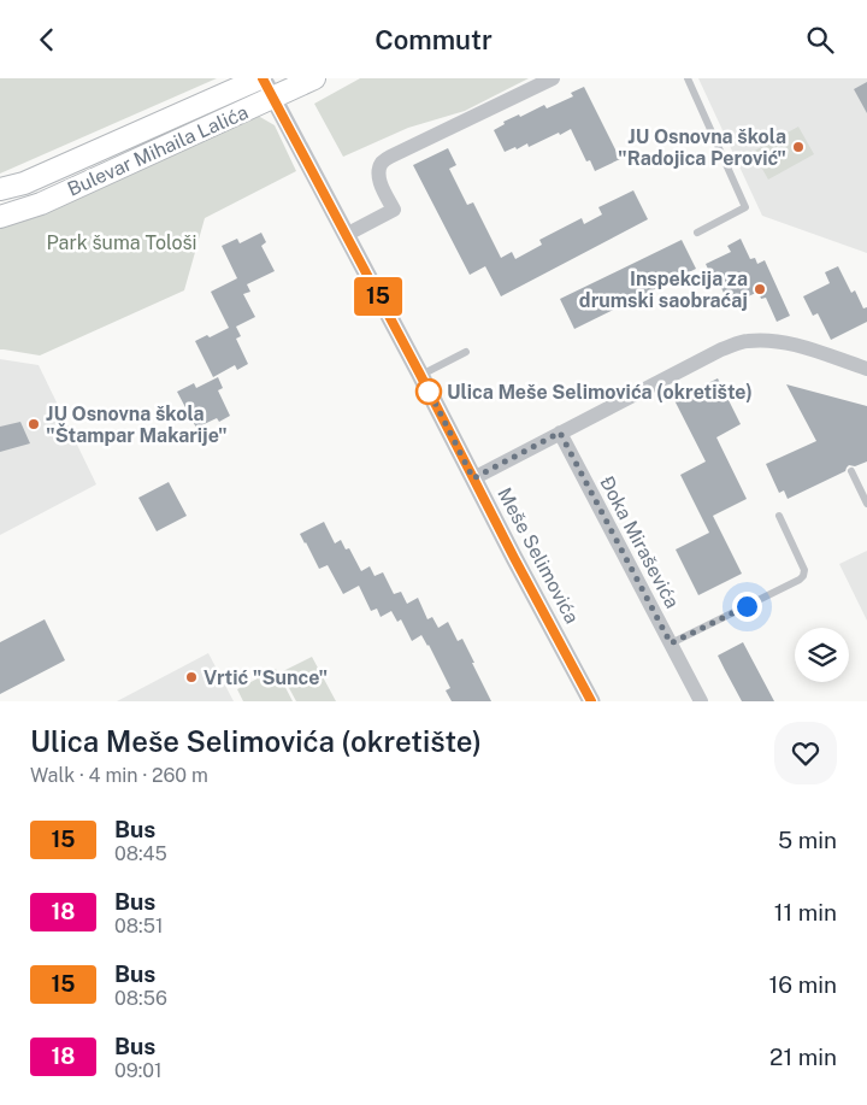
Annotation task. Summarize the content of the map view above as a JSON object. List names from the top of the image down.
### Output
{
  "streets": {
    "main road": ["Bulevar Mihaila Lalića"],
    "street": ["Đoka Miraševića", "Meše Selimovića"]
  },
  "crossings": [
    ["Bulevar Mihaila Lalića", "Meše Selimovića"]
  ],
  "parks": ["Park šuma Tološi"],
  "places": [
    "JU Osnovna škola \"Radojica Perović\"",
    "Inspekcija za drumski saobraćaj",
    "Ulica Meše Selimovića (okretište)",
    "JU Osnovna škola \"Štampar Makarije\"",
    "Vrtić \"Sunce\""
  ],
  "lines": ["bus line 15"],
  "page": {
    "header": "Commutr",
    "on_map": "15",
    "heading": ["Ulica Meše Selimovića (okretište)", "Walk · 4 min · 260 m"],
    "list": [
      {
        "mark": "15",
        "name": "Bus",
        "note": "08:45",
        "value": "5 min"
      },
      {
        "mark": "18",
        "name": "Bus",
        "note": "08:51",
        "value": "11 min"
      },
      {
        "mark": "15",
        "name": "Bus",
        "note": "08:56",
        "value": "16 min"
      },
      {
        "mark": "18",
        "name": "Bus",
        "note": "09:01",
        "value": "21 min"
      }
    ]
  }
}
